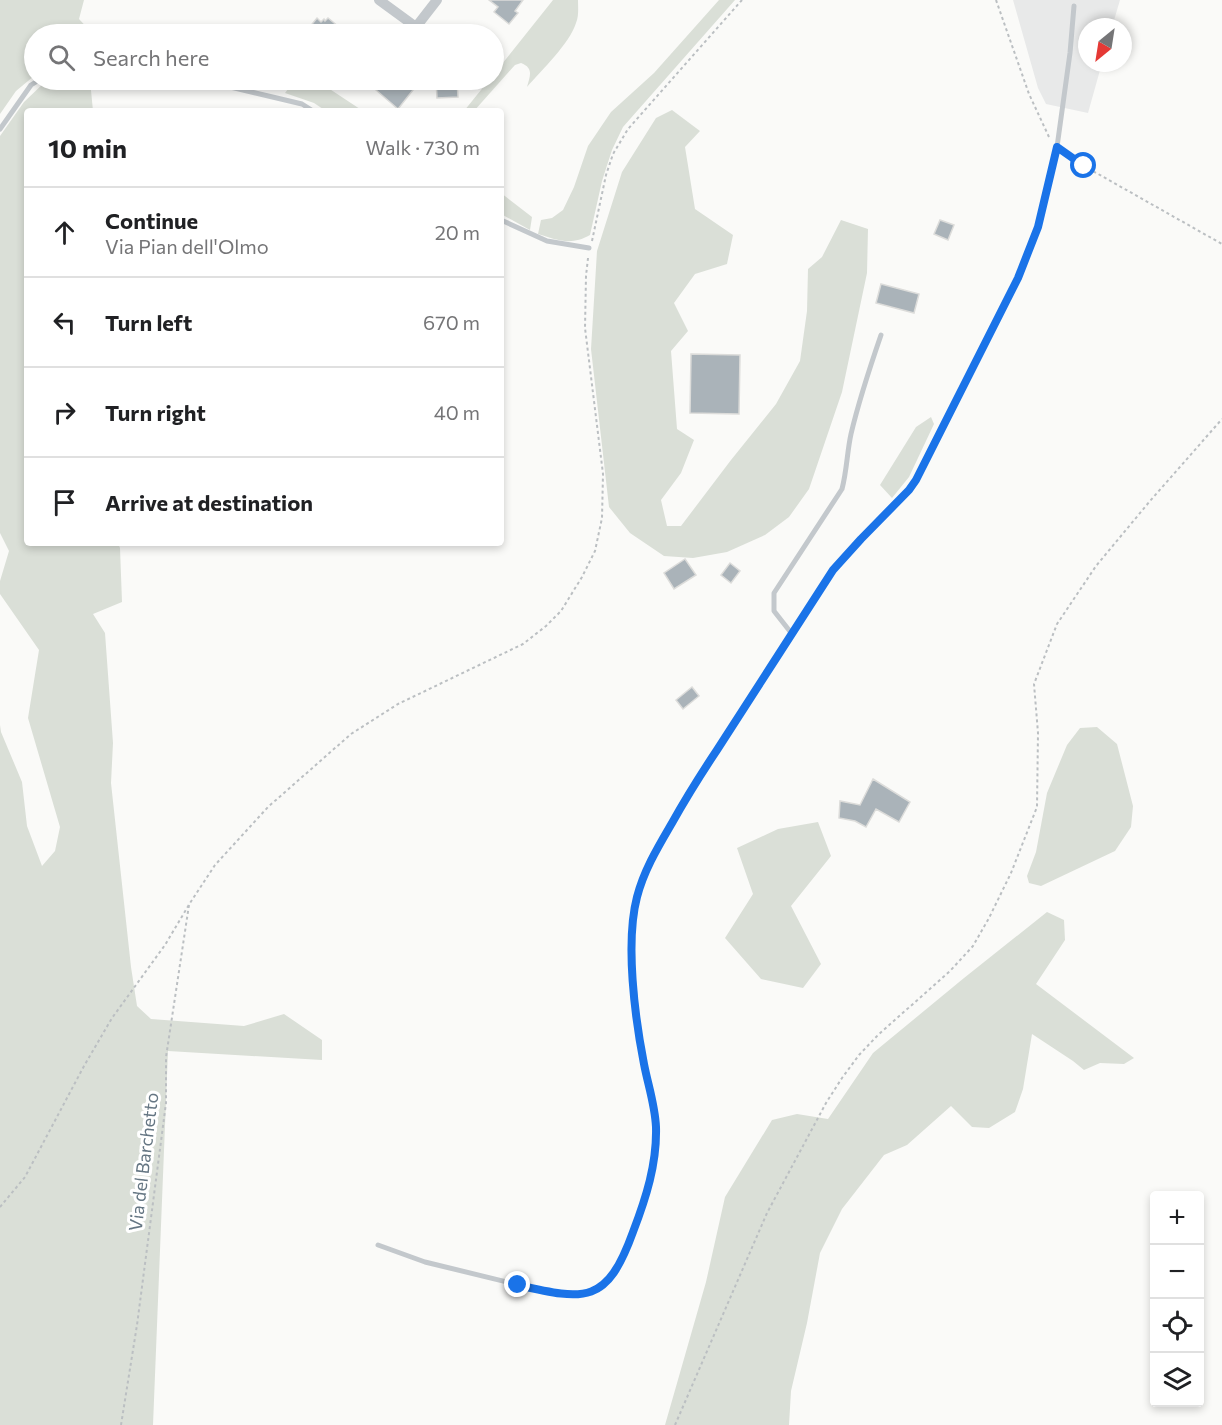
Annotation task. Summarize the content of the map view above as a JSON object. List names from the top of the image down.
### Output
{
  "streets": {
    "path": ["Via del Barchetto"]
  },
  "north": "bottom left",
  "page": {
    "search": "Search here",
    "heading": ["10 min", "Walk · 730 m"],
    "list": [
      ["Continue", "Via Pian dell'Olmo", "20 m"],
      ["Turn left", "670 m"],
      ["Turn right", "40 m"],
      "Arrive at destination"
    ],
    "map_buttons": ["+", "−"]
  }
}
